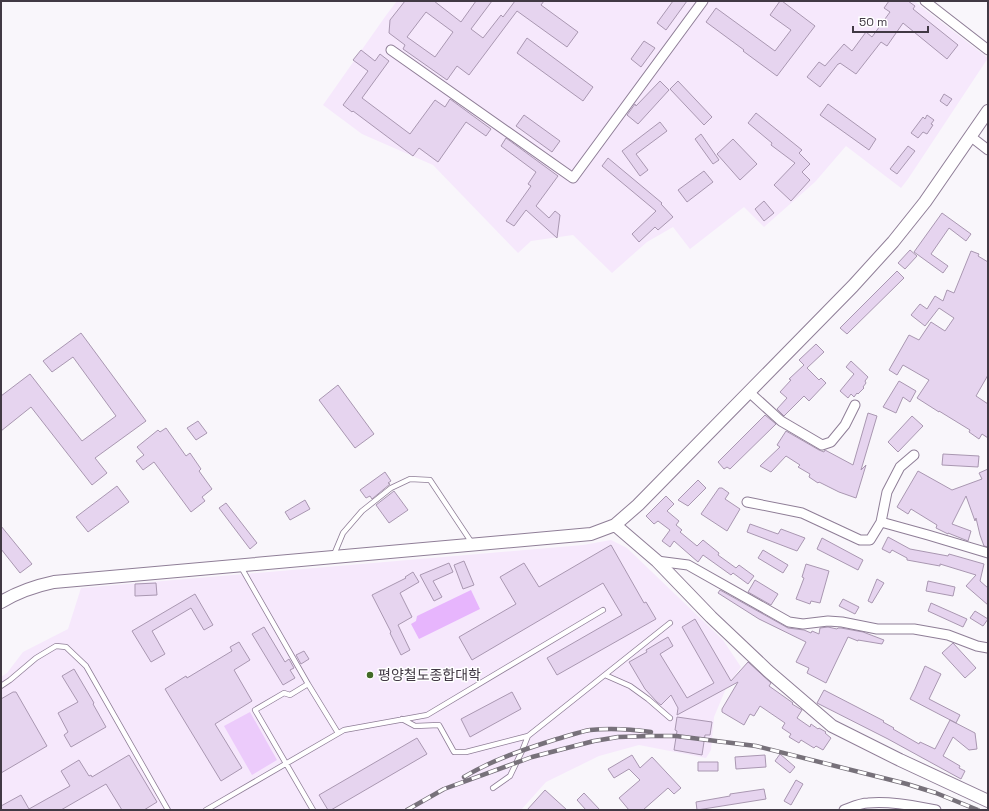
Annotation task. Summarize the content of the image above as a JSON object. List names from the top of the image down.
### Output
{
  "places": ["평양철도종합대학"],
  "scale_bar": "50 m"
}
